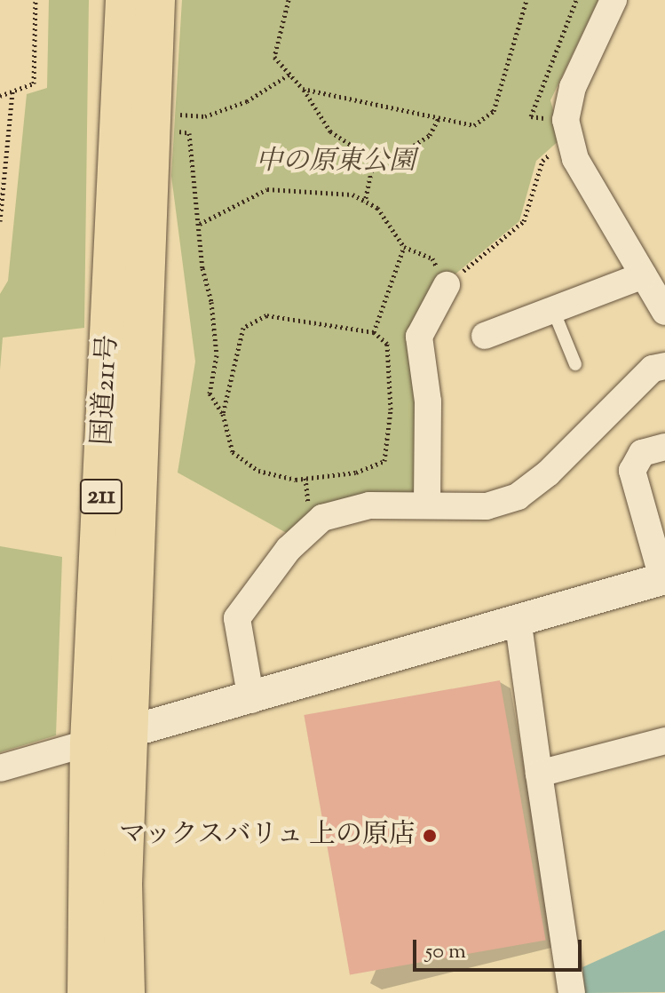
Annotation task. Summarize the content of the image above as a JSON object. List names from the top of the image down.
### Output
{
  "streets": {
    "highway": ["国道211号", "211"]
  },
  "parks": ["中の原東公園"],
  "places": ["マックスバリュ 上の原店"],
  "scale_bar": "50 m"
}
